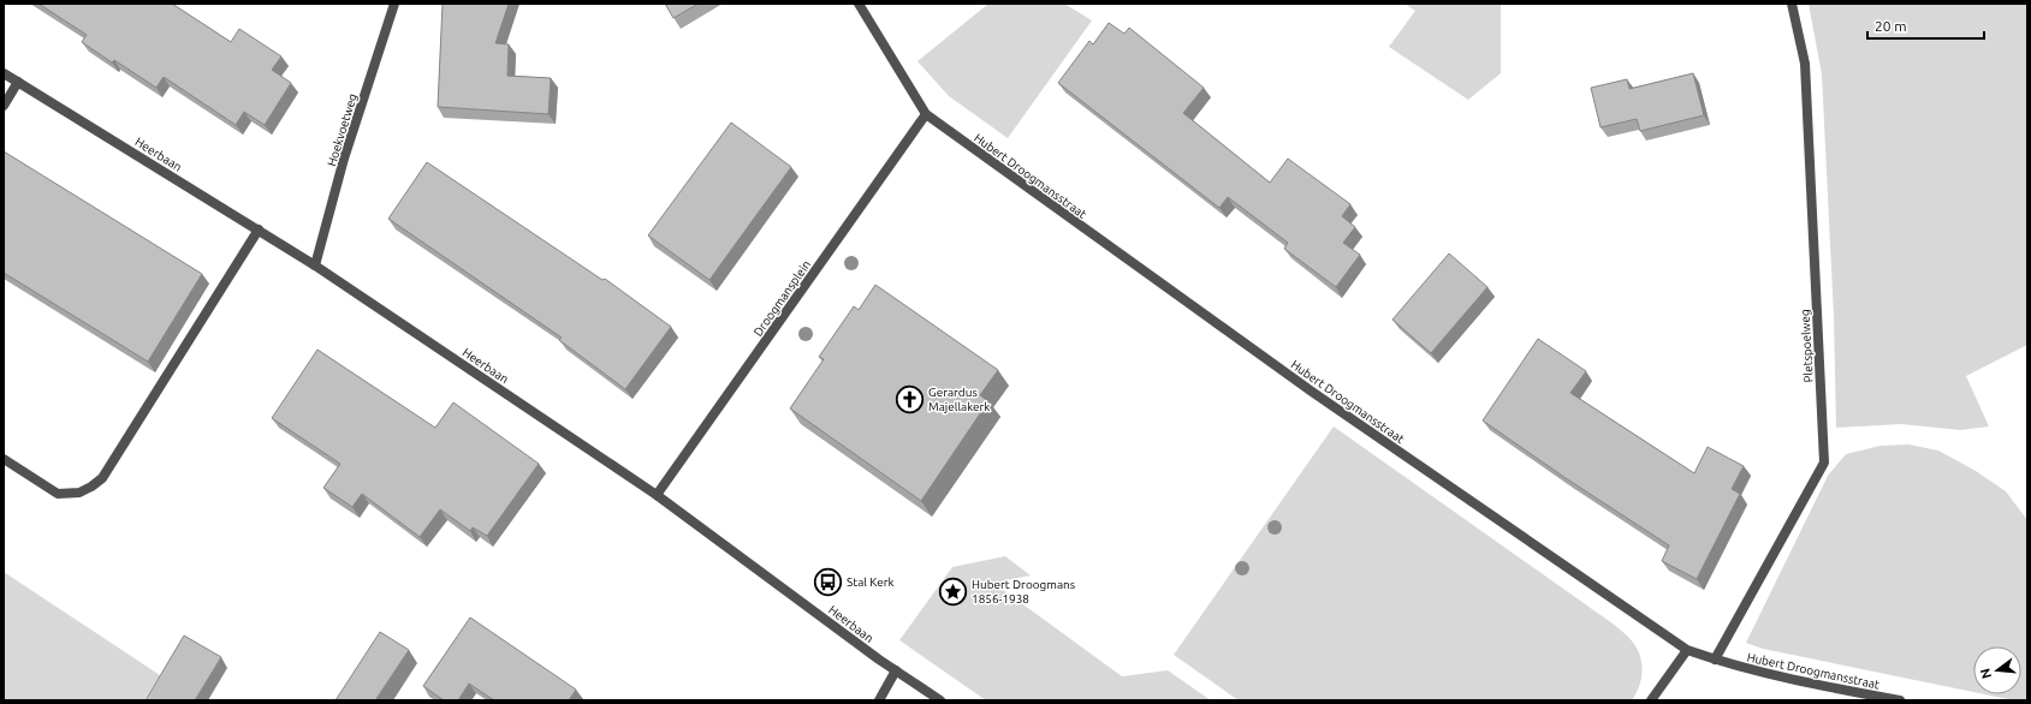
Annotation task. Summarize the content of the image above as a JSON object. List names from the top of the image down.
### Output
{
  "streets": {
    "street": [
      "Hoekvoetweg",
      "Heerbaan",
      "Hubert Droogmansstraat",
      "Droogmansplein",
      "Pletspoelweg"
    ]
  },
  "crossings": [
    ["Hoekvoetweg", "Heerbaan"],
    ["Heerbaan", "Droogmansplein"],
    ["Hubert Droogmansstraat", "Droogmansplein"],
    ["Hubert Droogmansstraat", "Pletspoelweg"]
  ],
  "places": {
    "church": ["Gerardus Majellakerk"],
    "bus stop": ["Stal Kerk"],
    "place": ["Hubert Droogmans 1856-1938"]
  },
  "scale_bar": "20 m",
  "north": "left"
}
